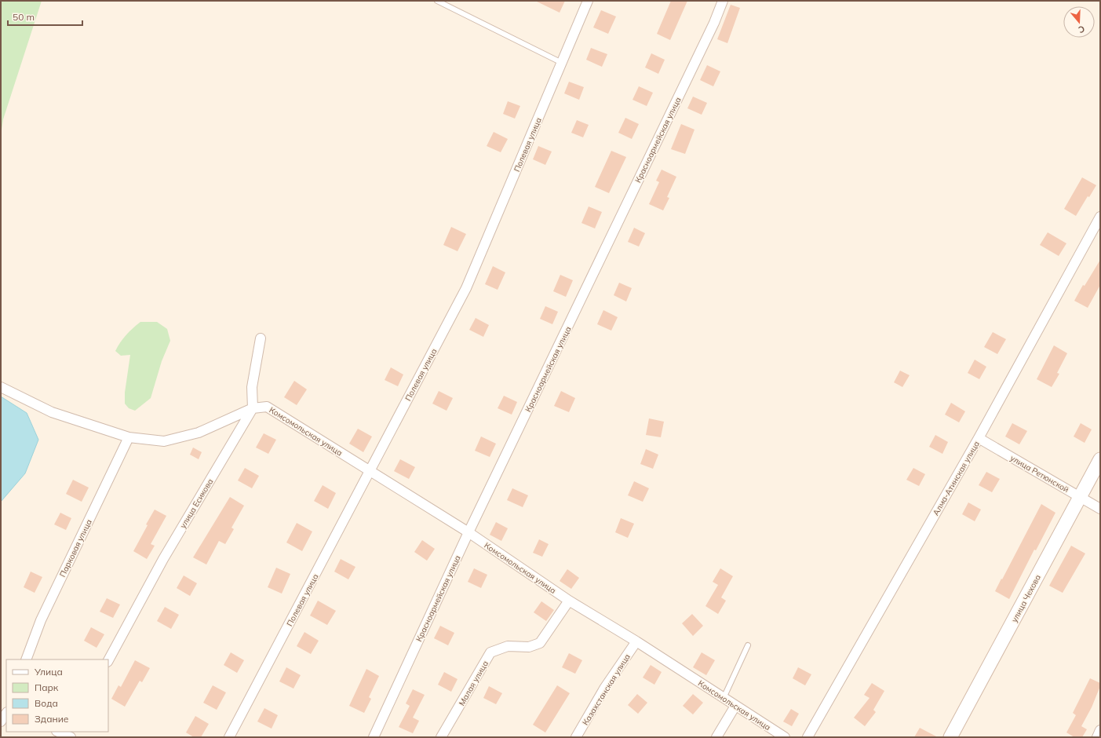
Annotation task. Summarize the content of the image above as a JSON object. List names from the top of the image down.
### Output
{
  "streets": {
    "street": [
      "Красноармейская улица",
      "Полевая улица",
      "Комсомольская улица",
      "улица Ретюнской",
      "Алма-Атинская улица",
      "улица Есикова",
      "Парковая улица",
      "улица Чехова",
      "Малая улица",
      "Казахстанская улица"
    ]
  },
  "crossings": [
    ["Красноармейская улица", "Комсомольская улица"],
    ["Полевая улица", "Комсомольская улица"],
    ["Комсомольская улица", "улица Есикова"],
    ["Комсомольская улица", "Малая улица"],
    ["Комсомольская улица", "Казахстанская улица"],
    ["улица Ретюнской", "Алма-Атинская улица"],
    ["улица Ретюнской", "улица Чехова"]
  ],
  "legend": [
    "Улица",
    "Парк",
    "Вода",
    "Здание"
  ],
  "scale_bar": "50 m",
  "north": "bottom"
}
